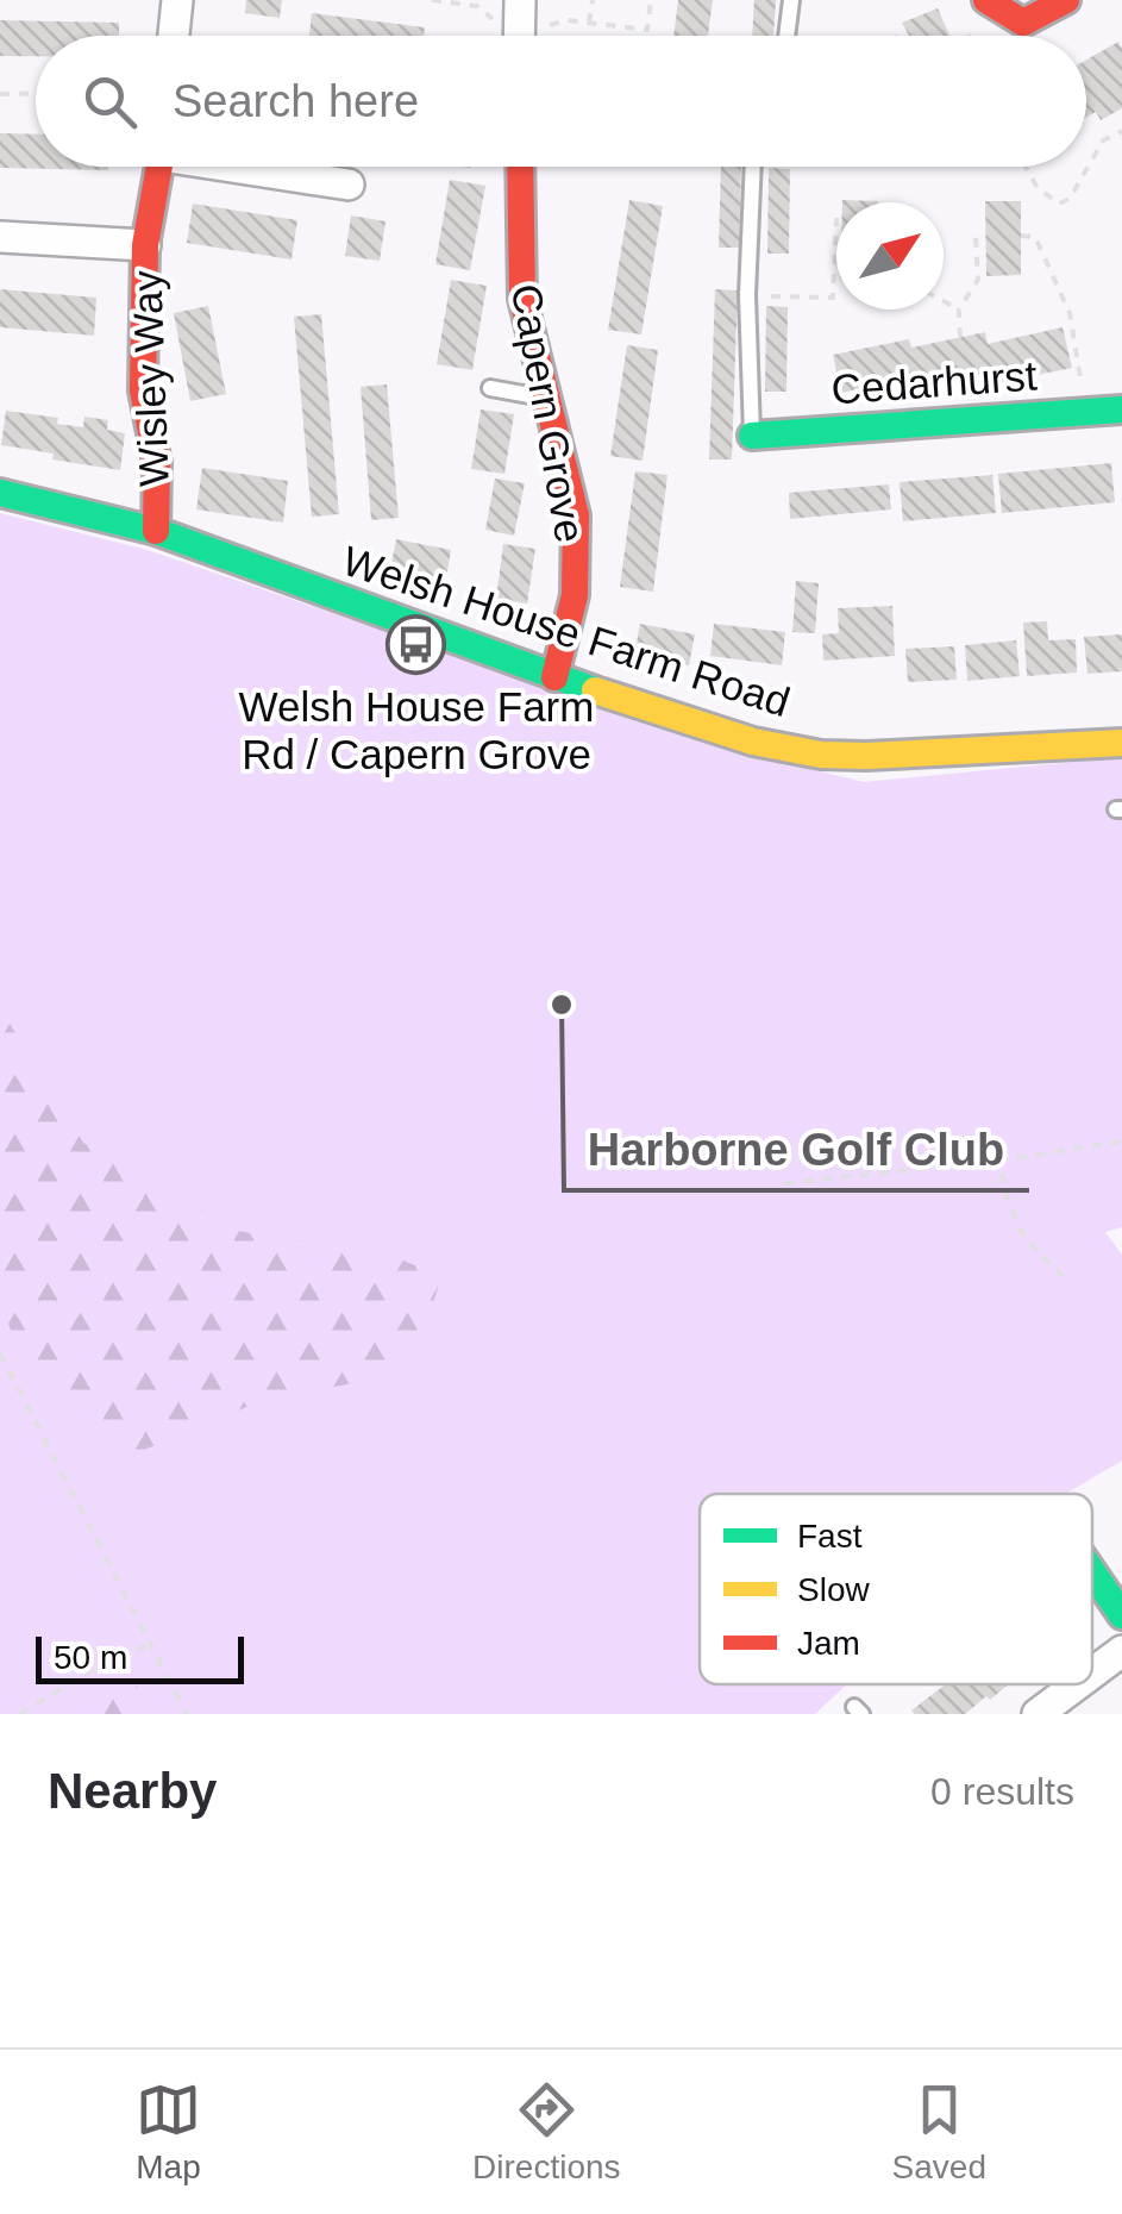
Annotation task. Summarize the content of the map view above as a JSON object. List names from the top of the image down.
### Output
{
  "streets": {
    "street": [
      "Wisley Way",
      "Cedarhurst",
      "Capern Grove",
      "Welsh House Farm Road"
    ]
  },
  "crossings": [
    ["Wisley Way", "Welsh House Farm Road"],
    ["Capern Grove", "Welsh House Farm Road"]
  ],
  "places": {
    "bus stop": ["Welsh House Farm Rd / Capern Grove"],
    "other": ["Harborne Golf Club"]
  },
  "legend": ["Fast", "Slow", "Jam"],
  "scale_bar": "50 m",
  "north": "top right",
  "page": {
    "search": "Search here",
    "scale": "50 m",
    "heading": ["Nearby", "0 results"],
    "nav": ["Map", "Directions", "Saved"]
  }
}
